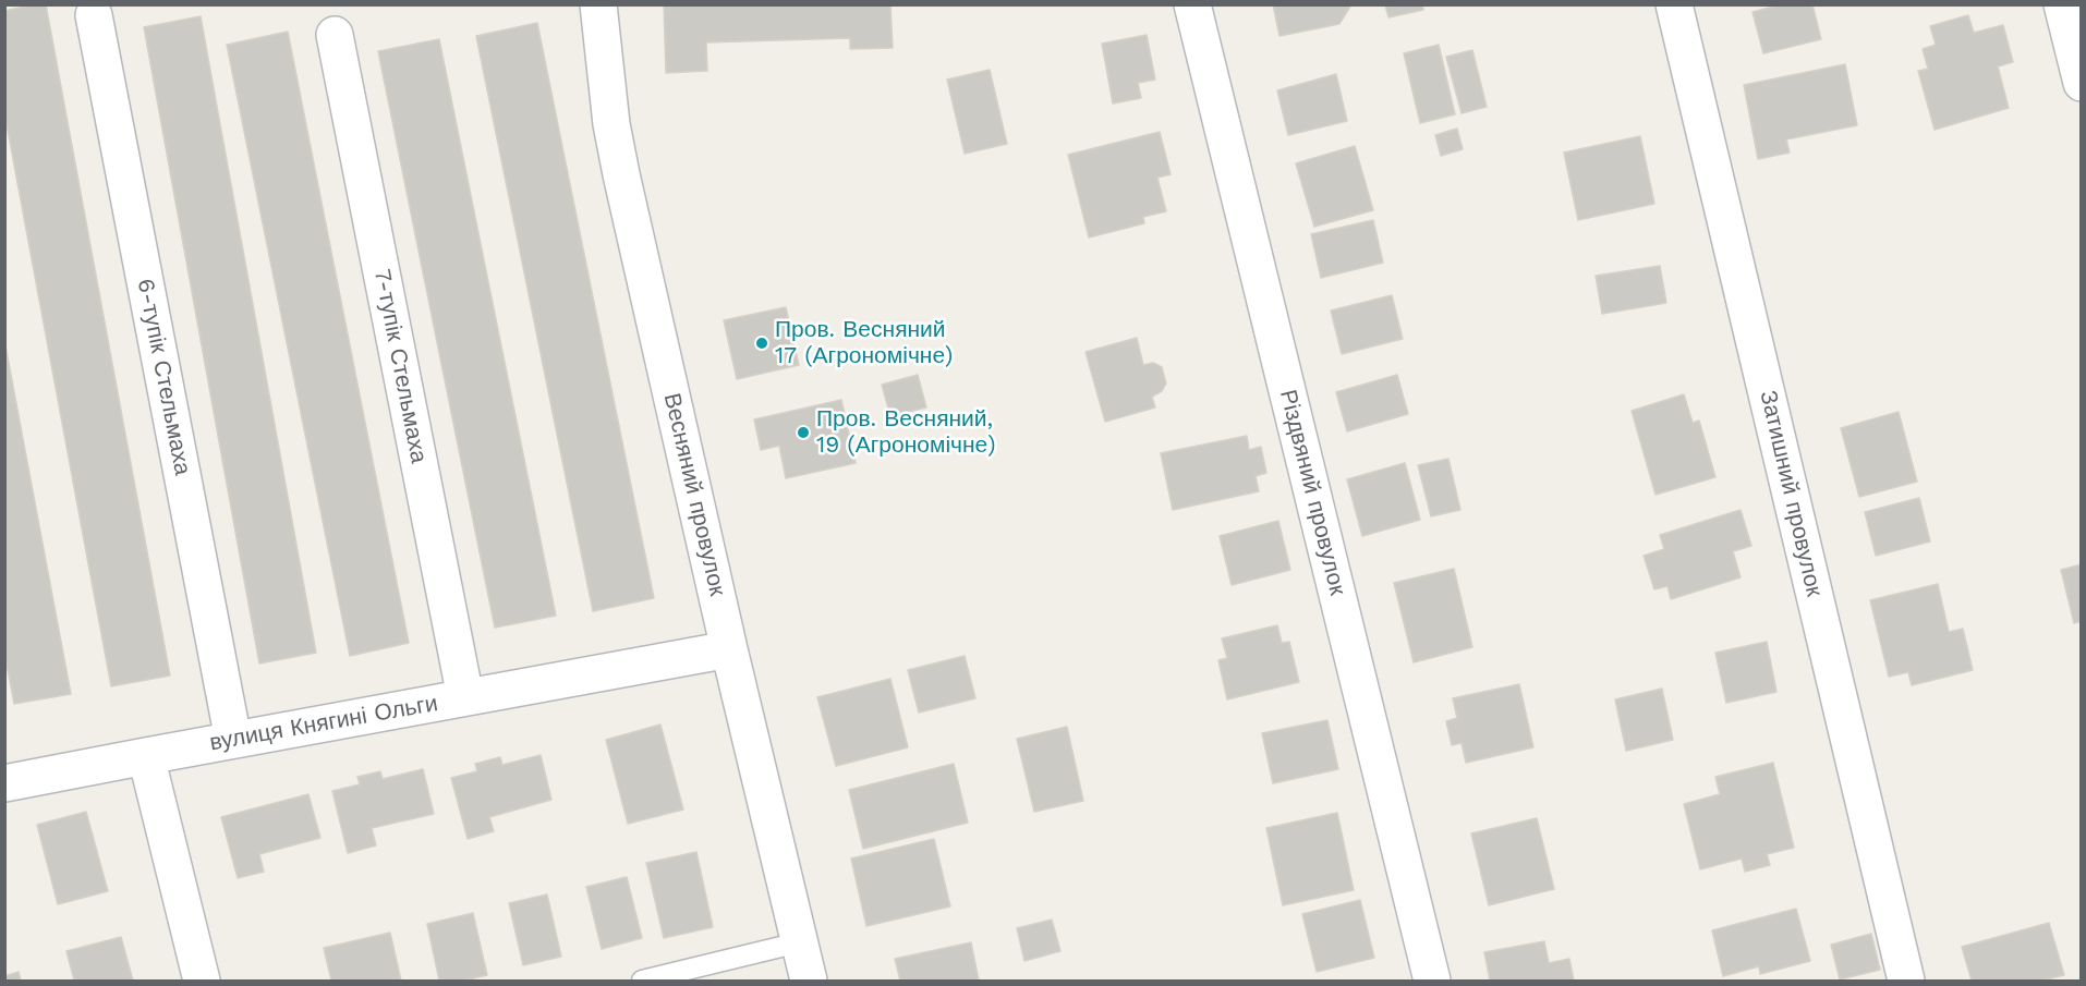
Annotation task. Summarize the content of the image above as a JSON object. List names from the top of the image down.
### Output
{
  "streets": {
    "street": [
      "7-тупік Стельмаха",
      "6-тупік Стельмаха",
      "Різдвяний провулок",
      "Затишний провулок",
      "Весняний провулок",
      "вулиця Княгині Ольги"
    ]
  },
  "crossings": [
    ["7-тупік Стельмаха", "вулиця Княгині Ольги"],
    ["6-тупік Стельмаха", "вулиця Княгині Ольги"],
    ["Весняний провулок", "вулиця Княгині Ольги"]
  ],
  "places": ["Пров. Весняний 17 (Агрономічне)", "Пров. Весняний, 19 (Агрономічне)"]
}
